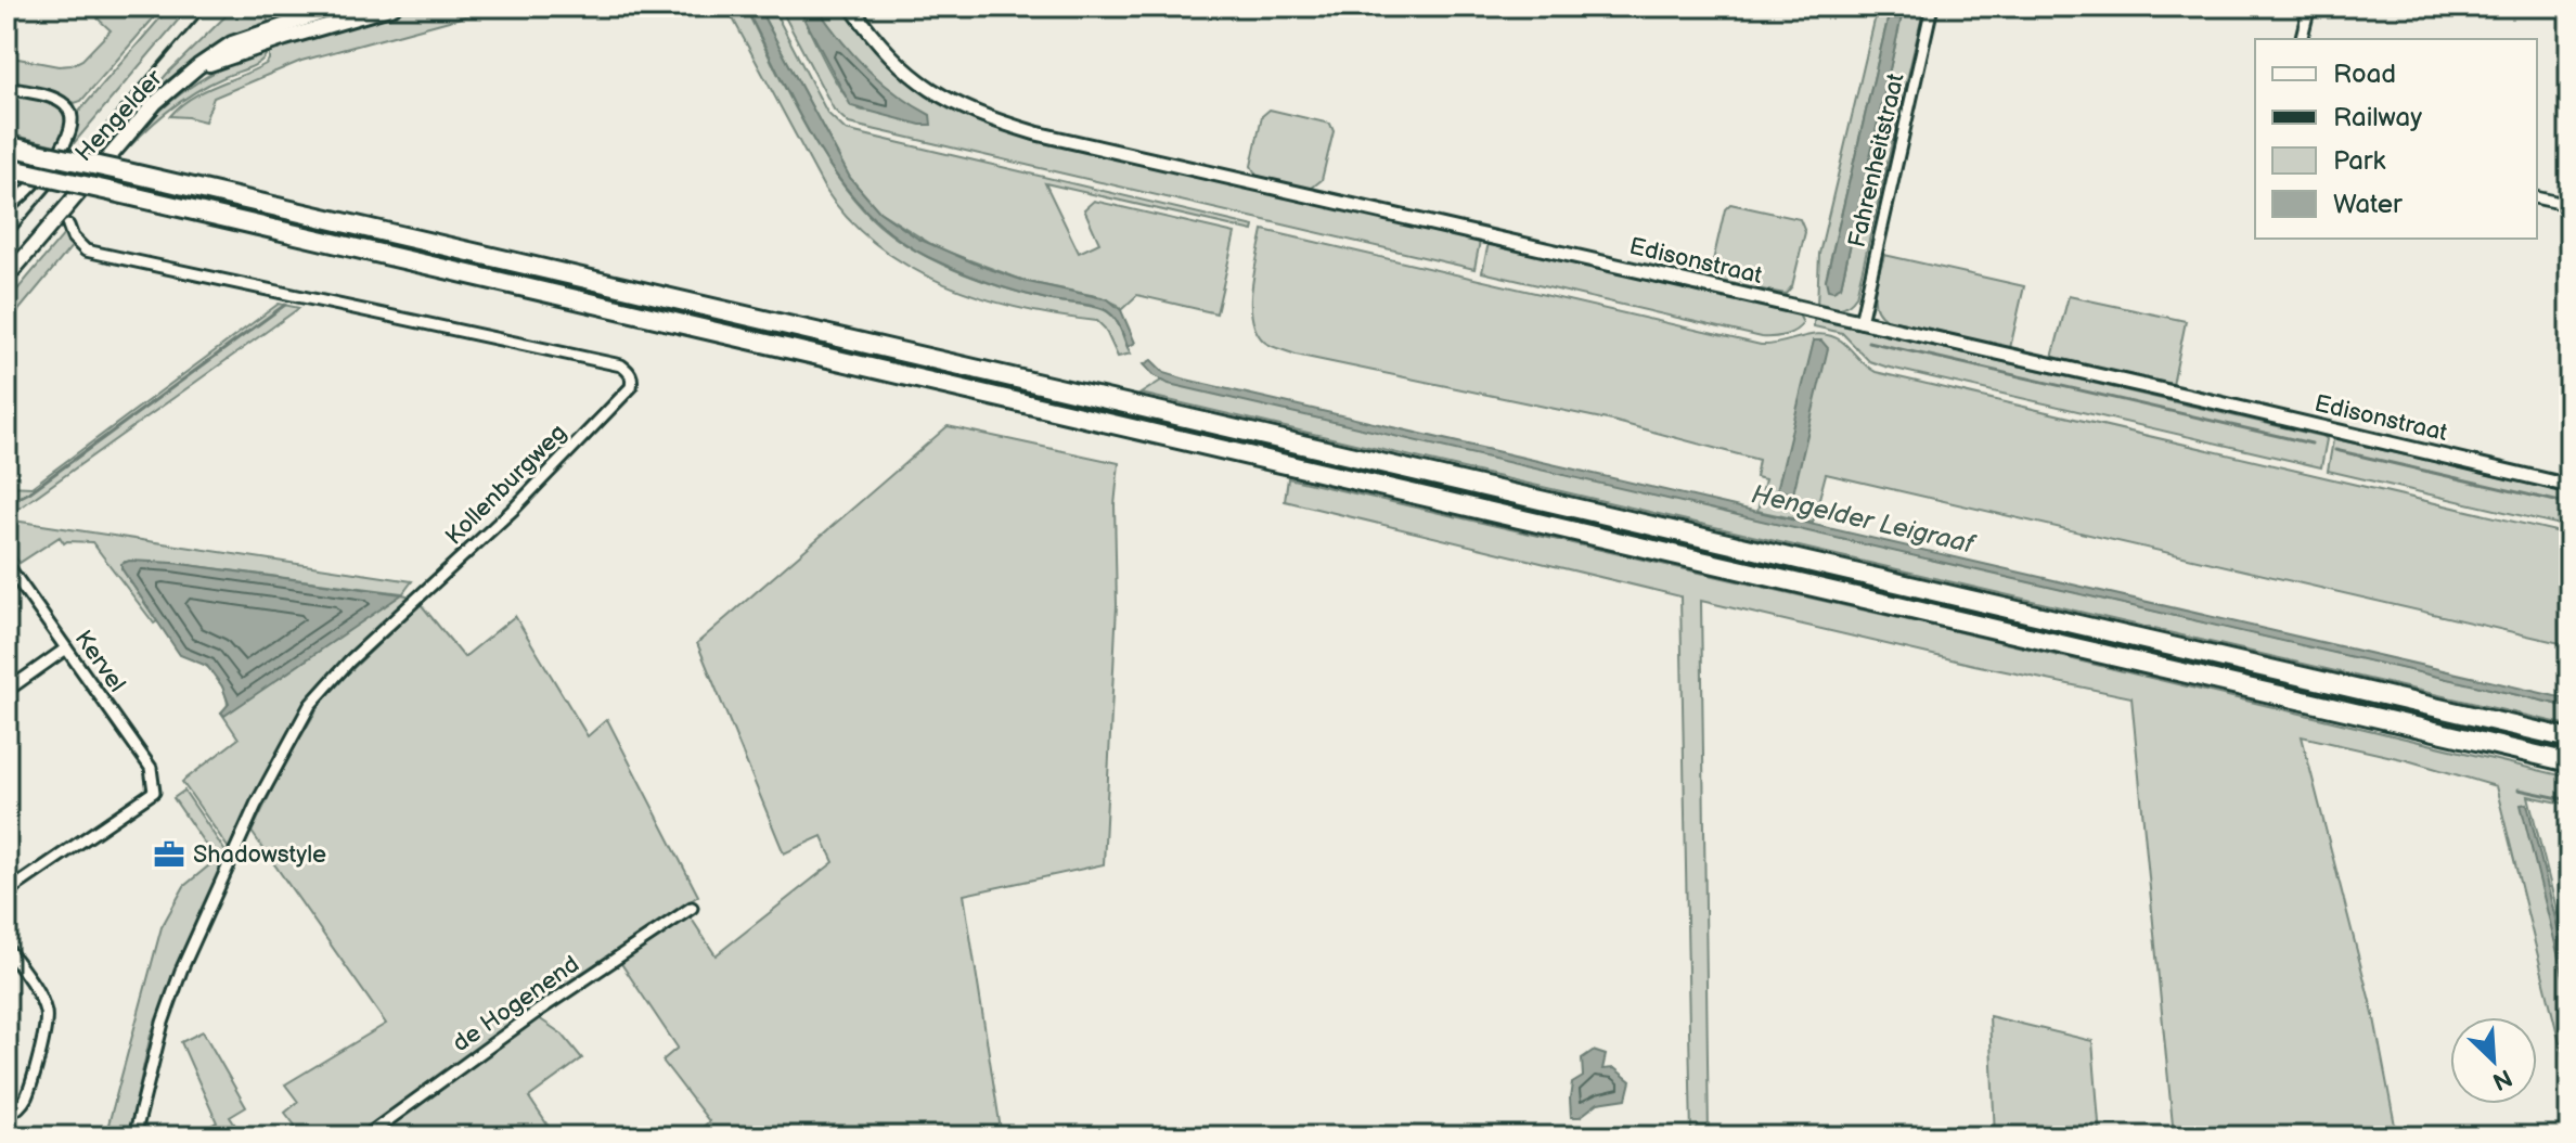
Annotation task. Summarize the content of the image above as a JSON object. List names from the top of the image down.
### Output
{
  "streets": {
    "main road": ["Hengelder"],
    "street": [
      "Fahrenheitstraat",
      "Edisonstraat",
      "Kollenburgweg",
      "Kervel",
      "de Hogenend"
    ]
  },
  "crossings": [
    ["Fahrenheitstraat", "Edisonstraat"]
  ],
  "water": ["Hengelder Leigraaf"],
  "places": {
    "office": ["Shadowstyle"]
  },
  "legend": [
    "Road",
    "Railway",
    "Park",
    "Water"
  ],
  "north": "bottom right"
}
